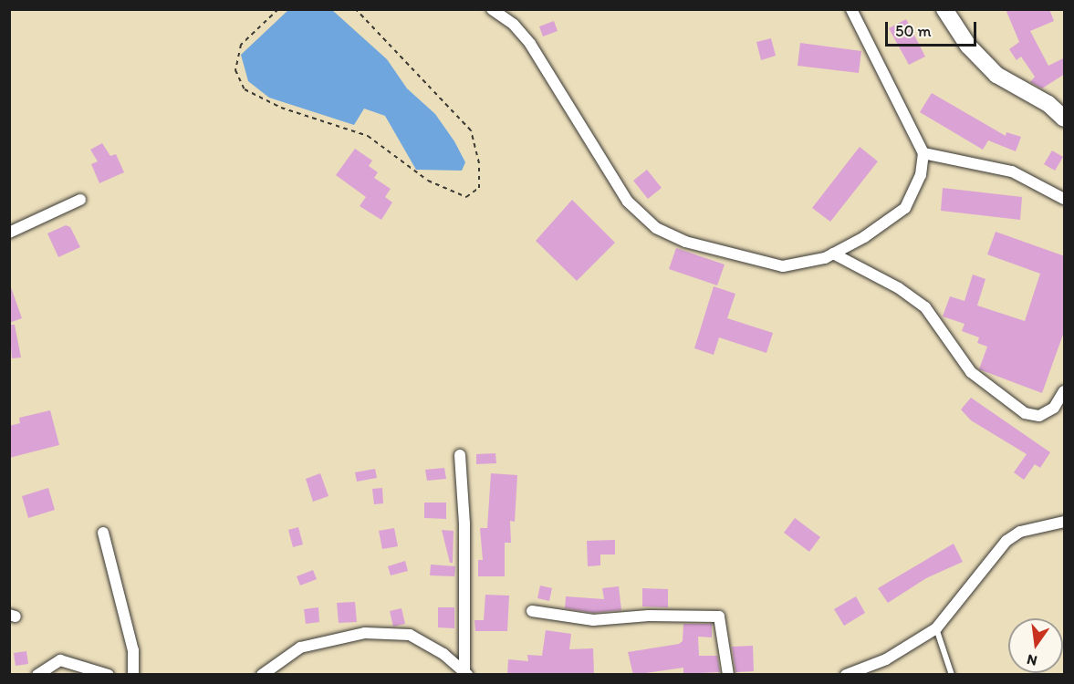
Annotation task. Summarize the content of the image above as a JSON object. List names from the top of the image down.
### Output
{
  "scale_bar": "50 m",
  "north": "bottom"
}
